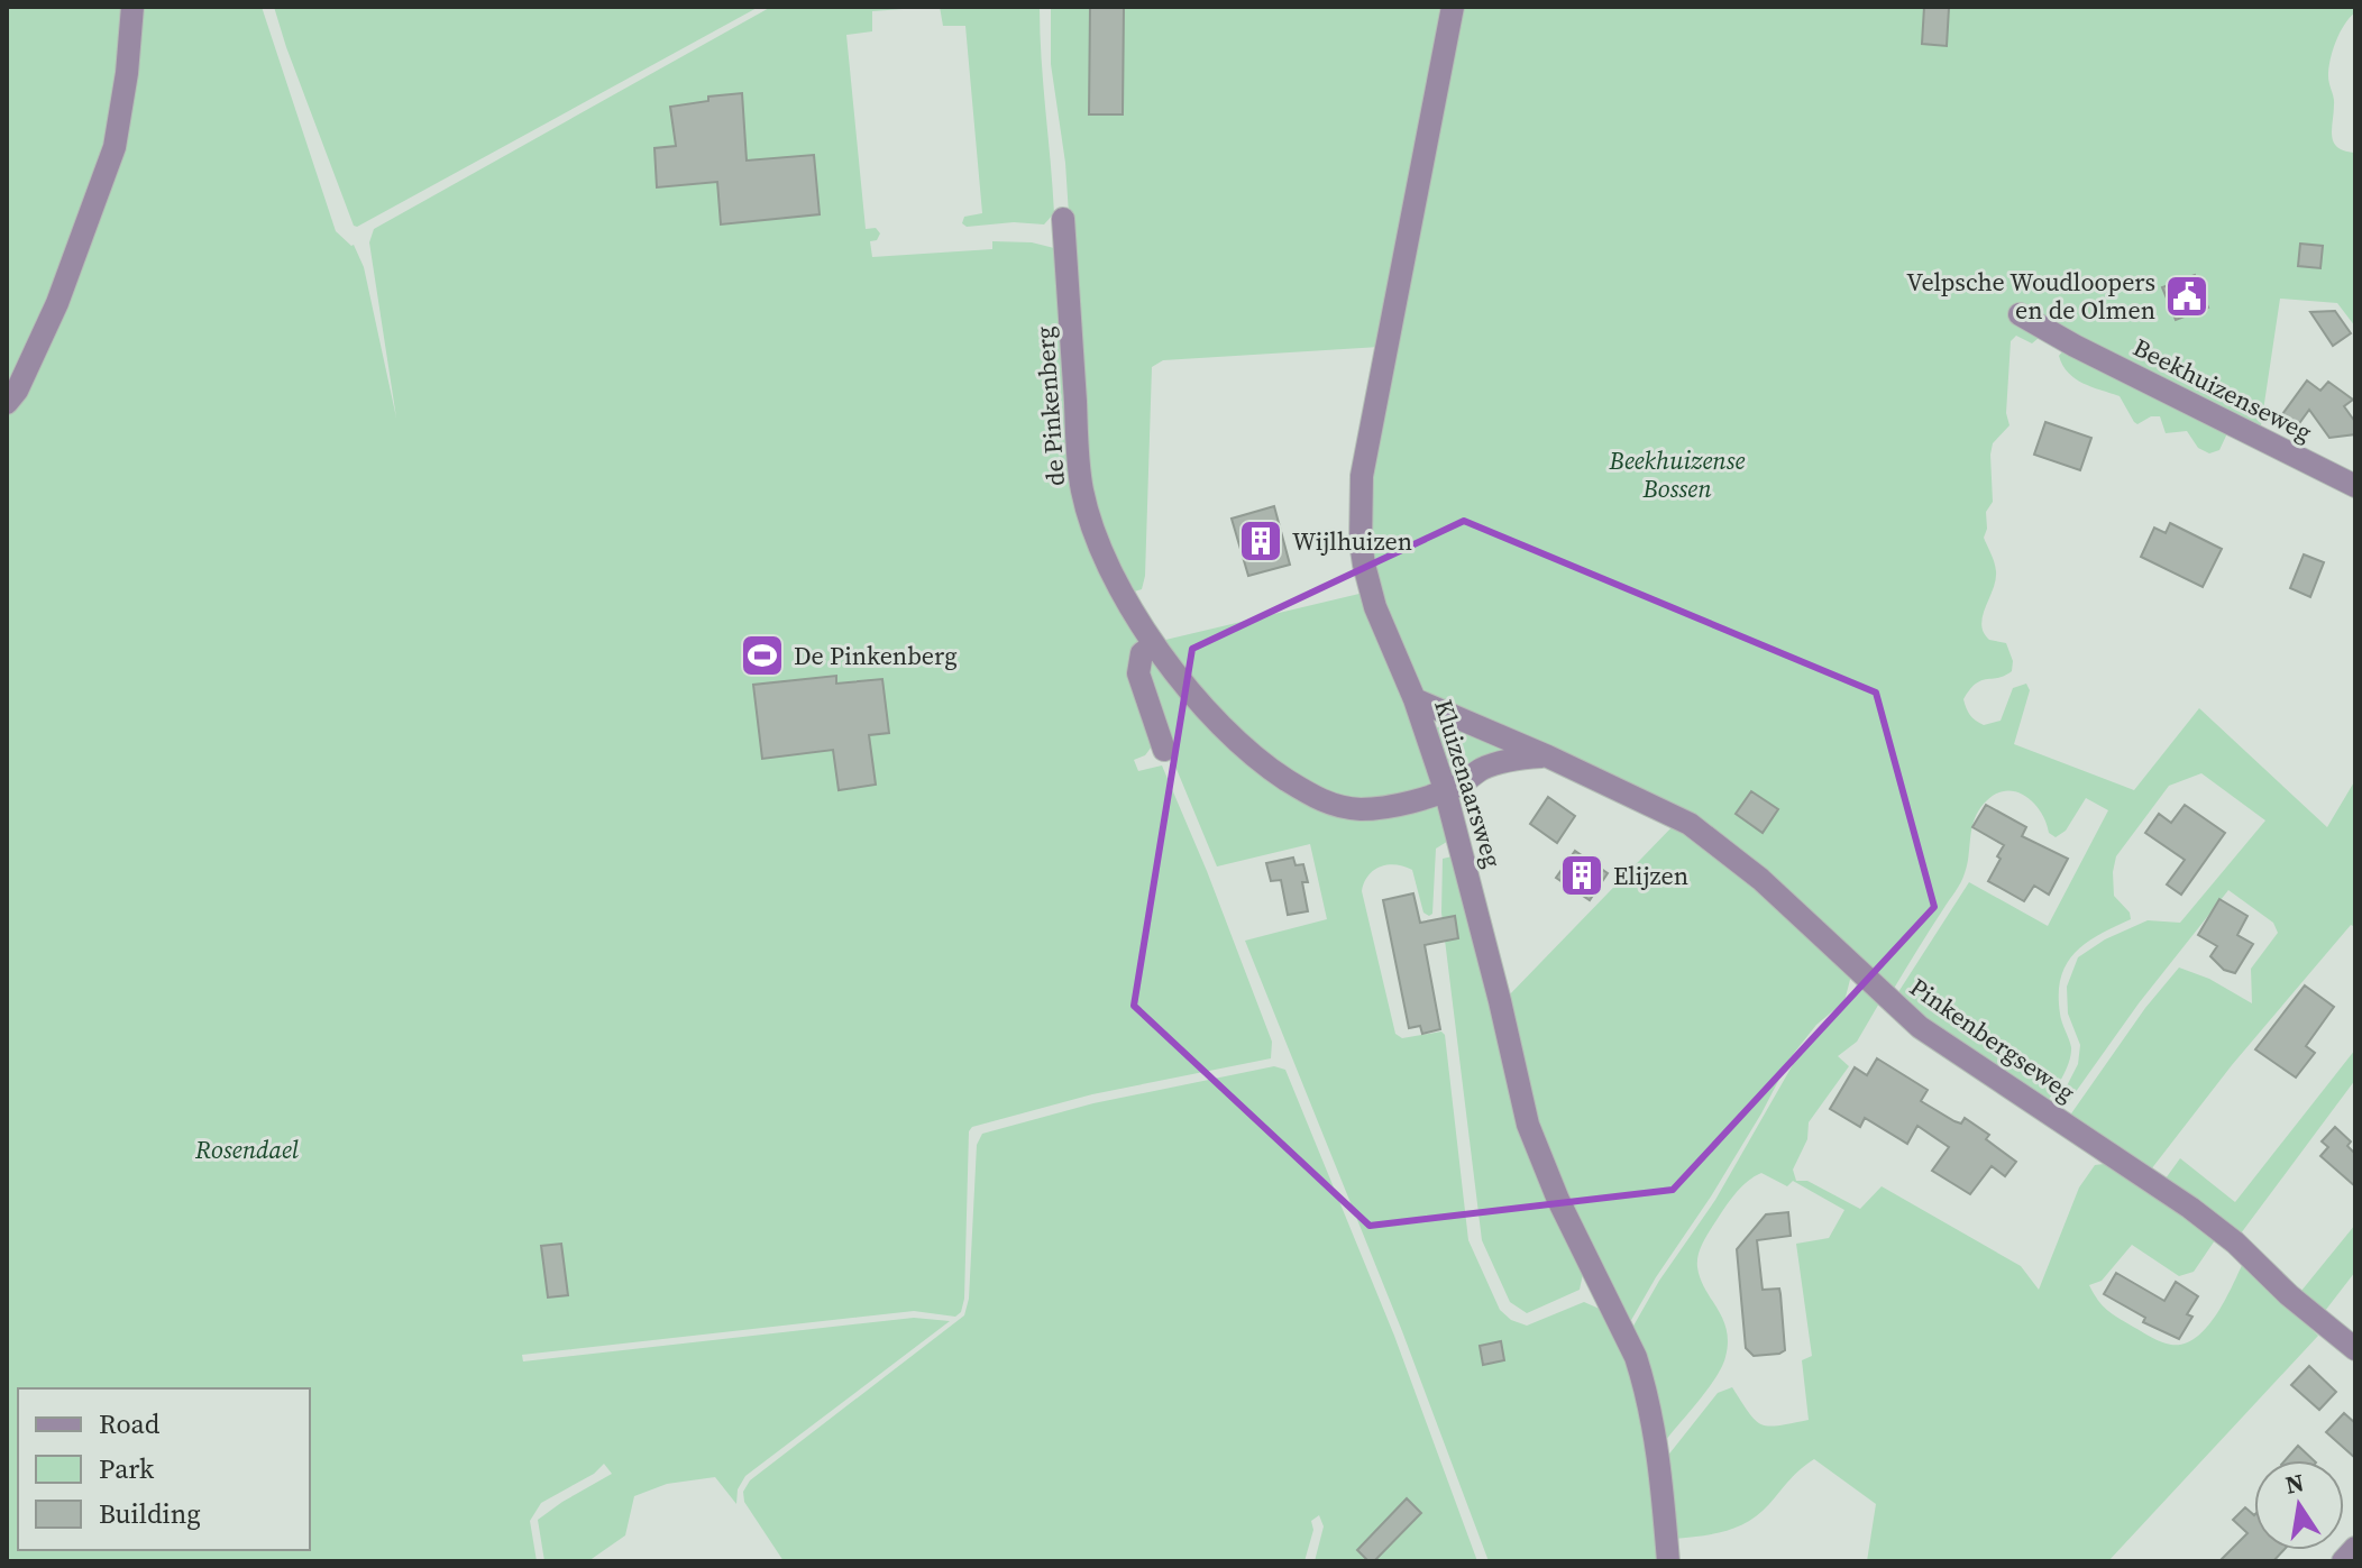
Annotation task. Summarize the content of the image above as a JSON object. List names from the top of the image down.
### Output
{
  "streets": {
    "street": [
      "Beekhuizenseweg",
      "de Pinkenberg",
      "Kluizenaarsweg",
      "Pinkenbergseweg"
    ]
  },
  "crossings": [
    ["de Pinkenberg", "Kluizenaarsweg"],
    ["Kluizenaarsweg", "Pinkenbergseweg"]
  ],
  "parks": ["Beekhuizense Bossen", "Rosendael"],
  "places": {
    "public building": ["Velpsche Woudloopers en de Olmen"],
    "building": ["Wijlhuizen", "Elijzen"],
    "sports": ["De Pinkenberg"]
  },
  "legend": ["Road", "Park", "Building"],
  "north": "top"
}
